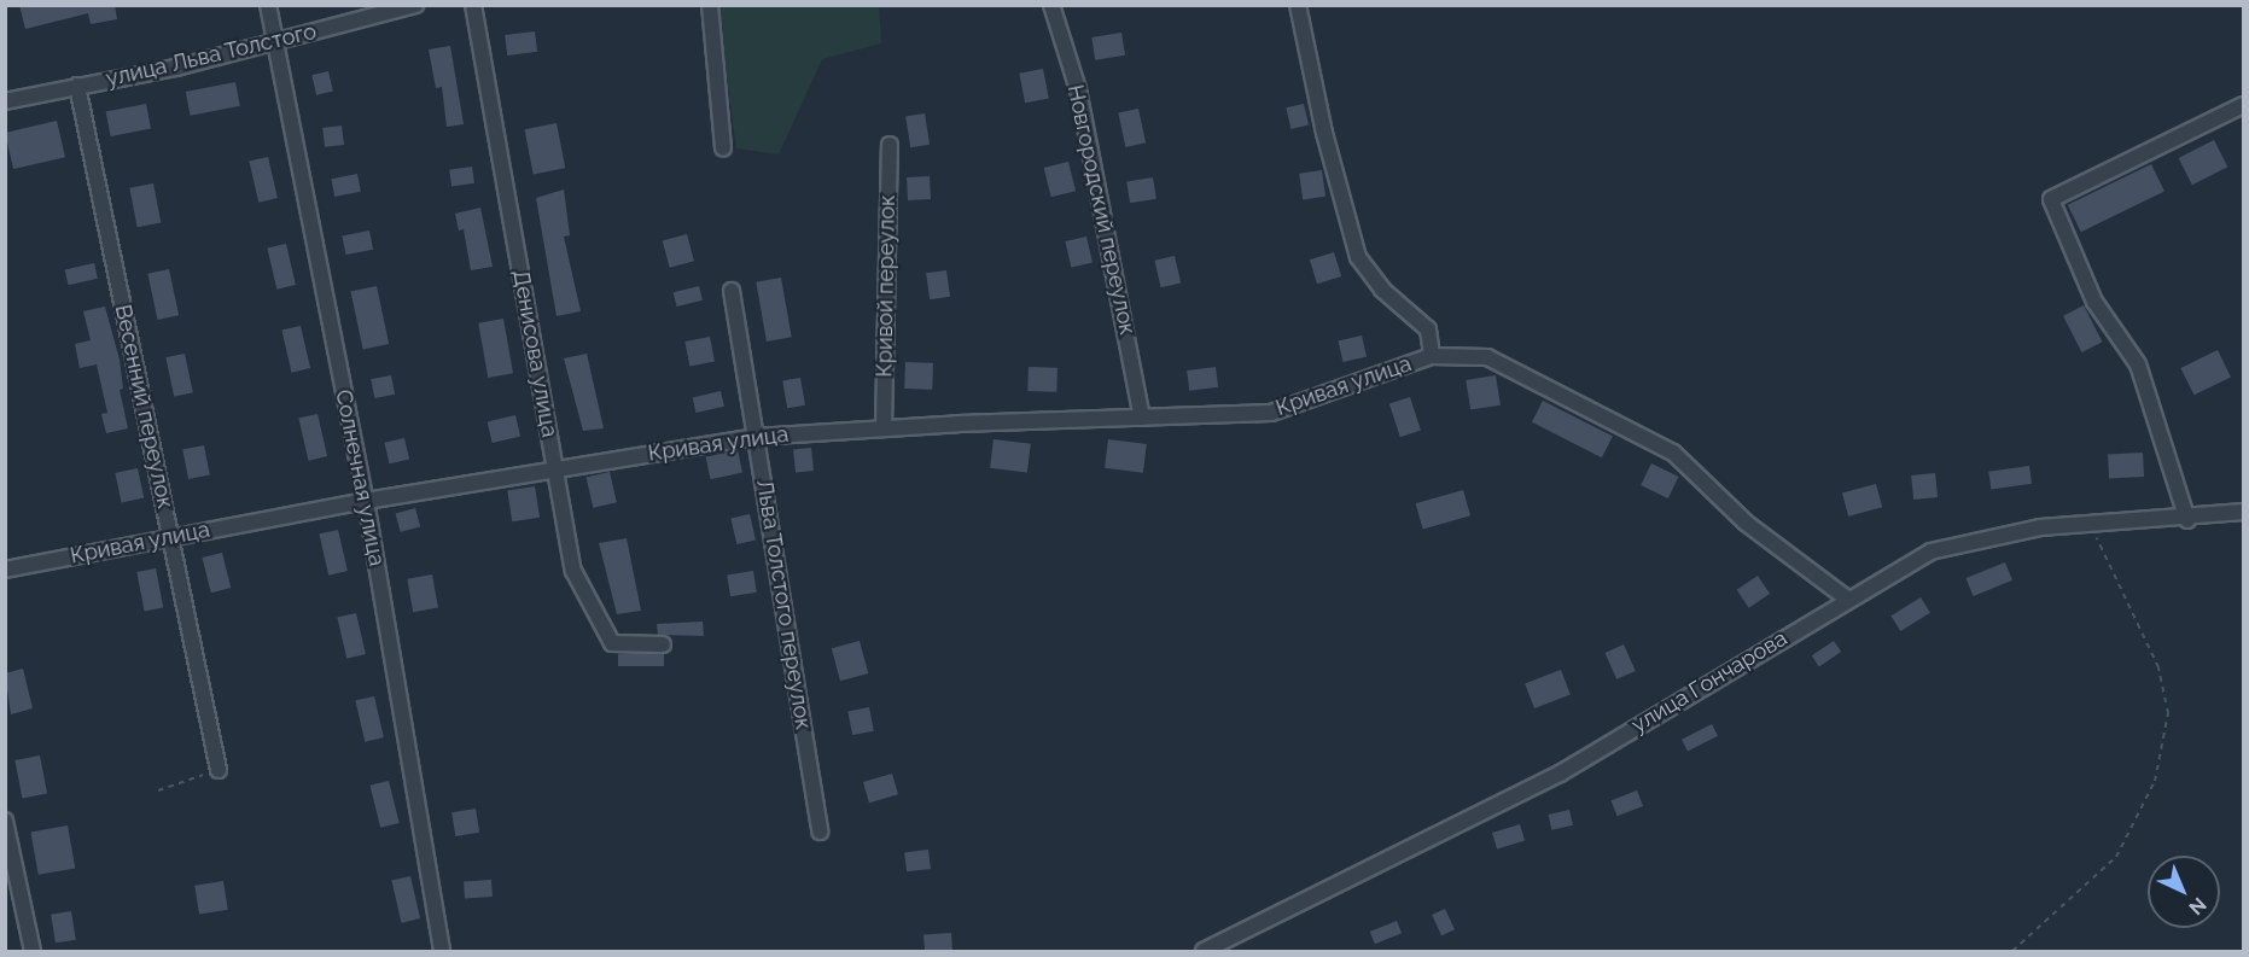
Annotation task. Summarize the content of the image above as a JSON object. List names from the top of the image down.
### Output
{
  "streets": {
    "street": [
      "улица Льва Толстого",
      "Новгородский переулок",
      "Кривой переулок",
      "Денисова улица",
      "Кривая улица",
      "Весенний переулок",
      "Солнечная улица",
      "Льва Толстого переулок",
      "улица Гончарова"
    ]
  },
  "crossings": [
    ["улица Льва Толстого", "Весенний переулок"],
    ["улица Льва Толстого", "Солнечная улица"],
    ["Новгородский переулок", "Кривая улица"],
    ["Кривой переулок", "Кривая улица"],
    ["Денисова улица", "Кривая улица"],
    ["Кривая улица", "Весенний переулок"],
    ["Кривая улица", "Солнечная улица"],
    ["Кривая улица", "Льва Толстого переулок"],
    ["Кривая улица", "улица Гончарова"]
  ],
  "north": "bottom right"
}
